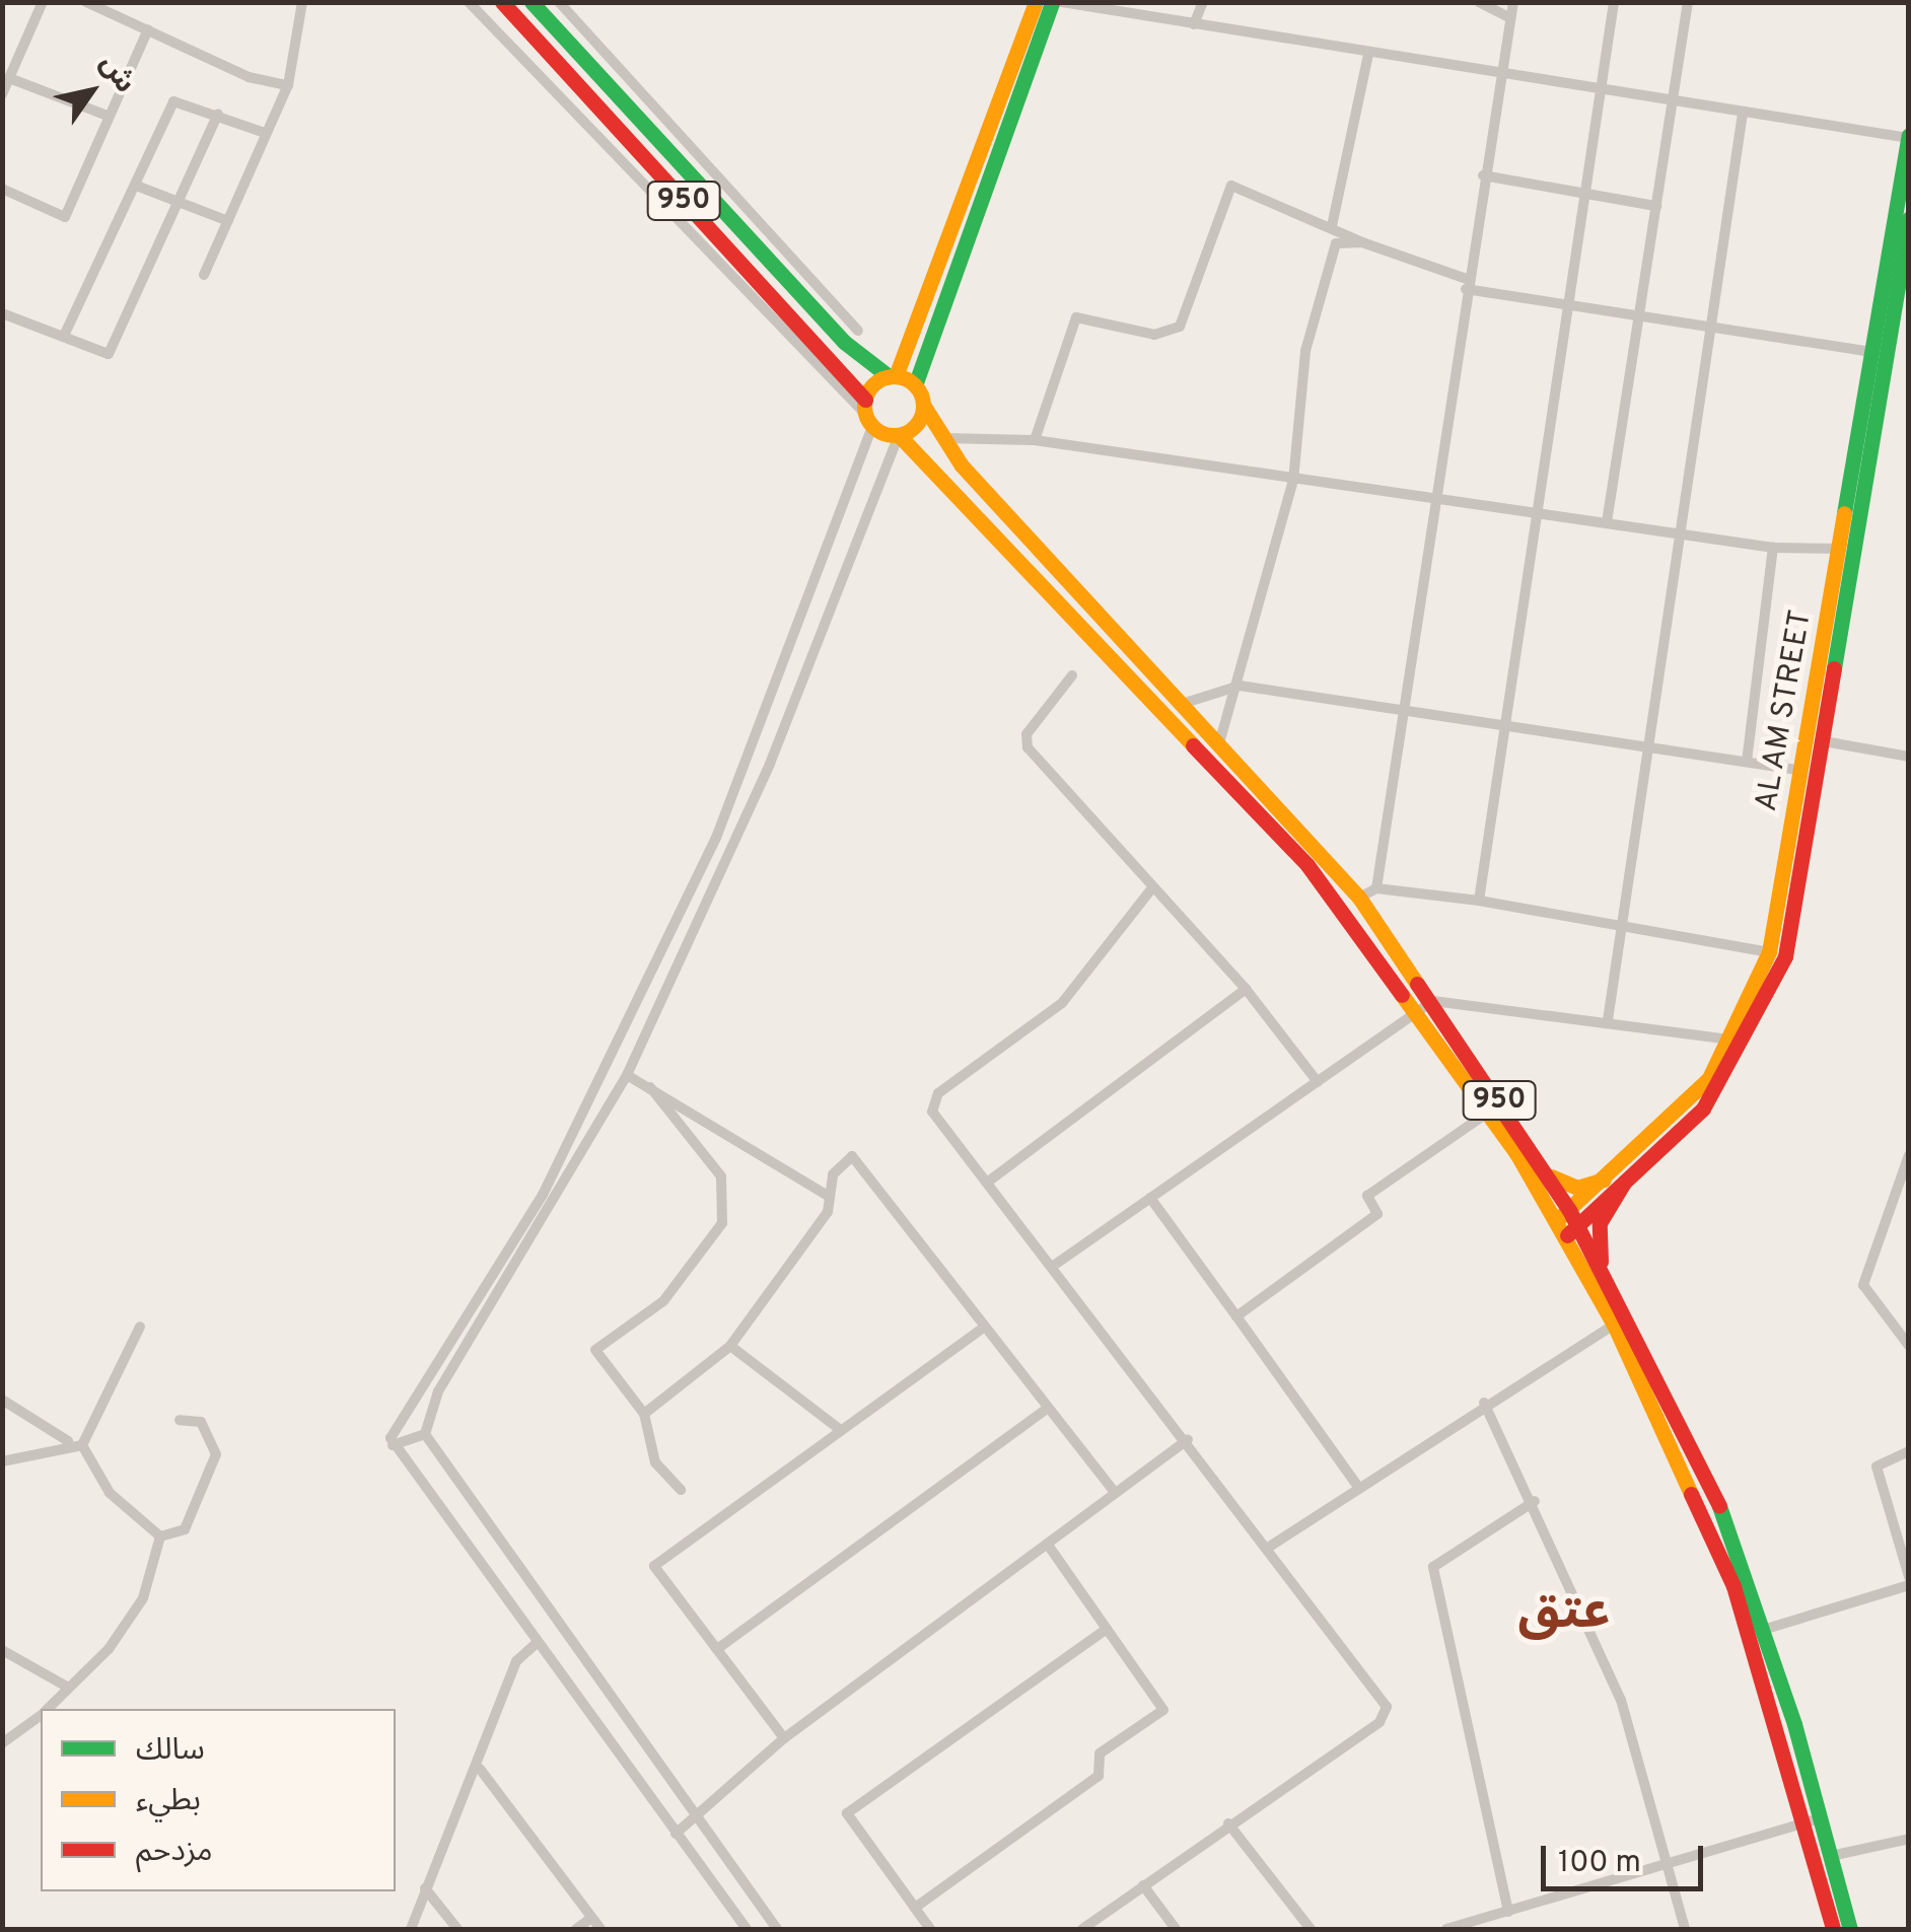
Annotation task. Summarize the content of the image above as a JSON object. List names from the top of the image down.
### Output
{
  "streets": {
    "main road": ["950", "AL AM STREET"]
  },
  "crossings": [
    ["950", "AL AM STREET"]
  ],
  "districts": ["عتق"],
  "legend": ["سالك", "بطيء", "مزدحم"],
  "scale_bar": "100 m",
  "north": "top right"
}
